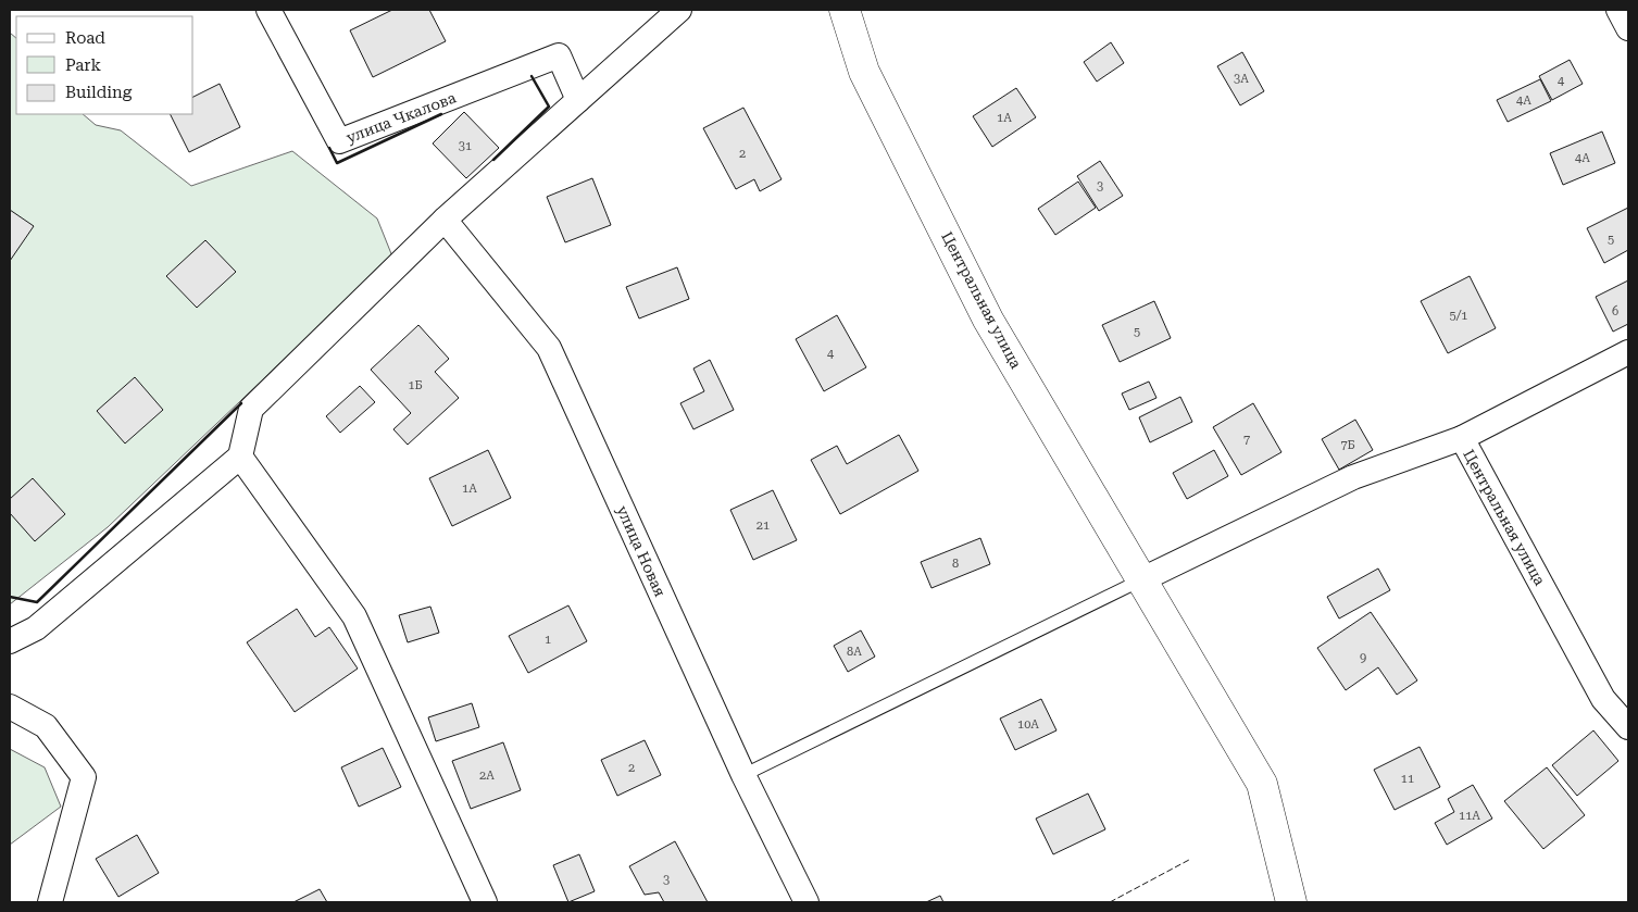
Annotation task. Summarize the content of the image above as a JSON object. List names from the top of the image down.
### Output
{
  "streets": {
    "street": ["улица Чкалова", "Центральная улица", "улица Новая"]
  },
  "house_numbers": [
    "3А",
    "4",
    "4А",
    "1А",
    "31",
    "2",
    "4А",
    "3",
    "5",
    "6",
    "5/1",
    "5",
    "4",
    "1Б",
    "7",
    "7Б",
    "1А",
    "21",
    "8",
    "1",
    "8А",
    "9",
    "10А",
    "2",
    "2А",
    "11",
    "11А",
    "3"
  ],
  "legend": ["Road", "Park", "Building"]
}
